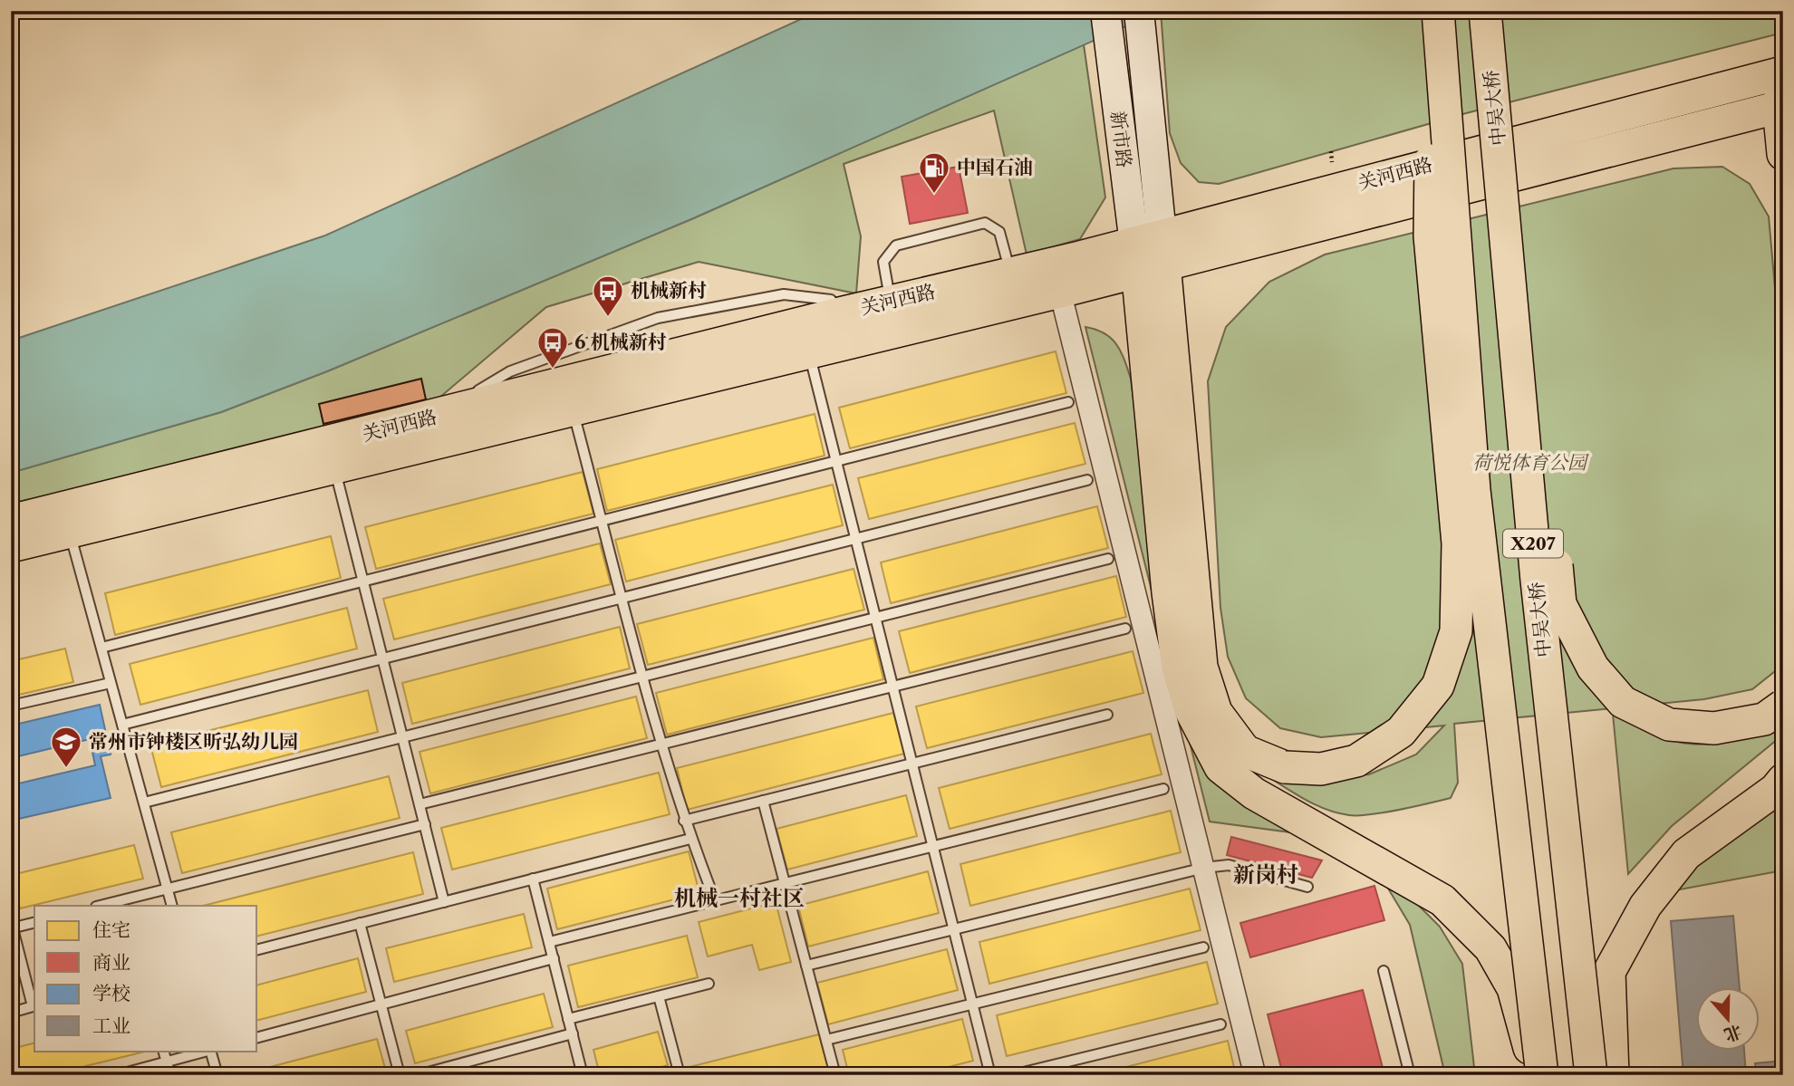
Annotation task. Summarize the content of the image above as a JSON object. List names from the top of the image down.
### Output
{
  "streets": {
    "main road": ["中吴大桥", "关河西路", "X207"],
    "street": ["新市路"]
  },
  "crossings": [
    ["新市路", "关河西路"]
  ],
  "districts": ["新岗村", "机械一村社区"],
  "parks": ["荷悦体育公园"],
  "places": {
    "fuel station": ["中国石油"],
    "bus stop": ["机械新村", "6 机械新村"],
    "school or university": ["常州市钟楼区昕弘幼儿园"]
  },
  "legend": [
    "住宅",
    "商业",
    "学校",
    "工业"
  ],
  "north": "bottom"
}
